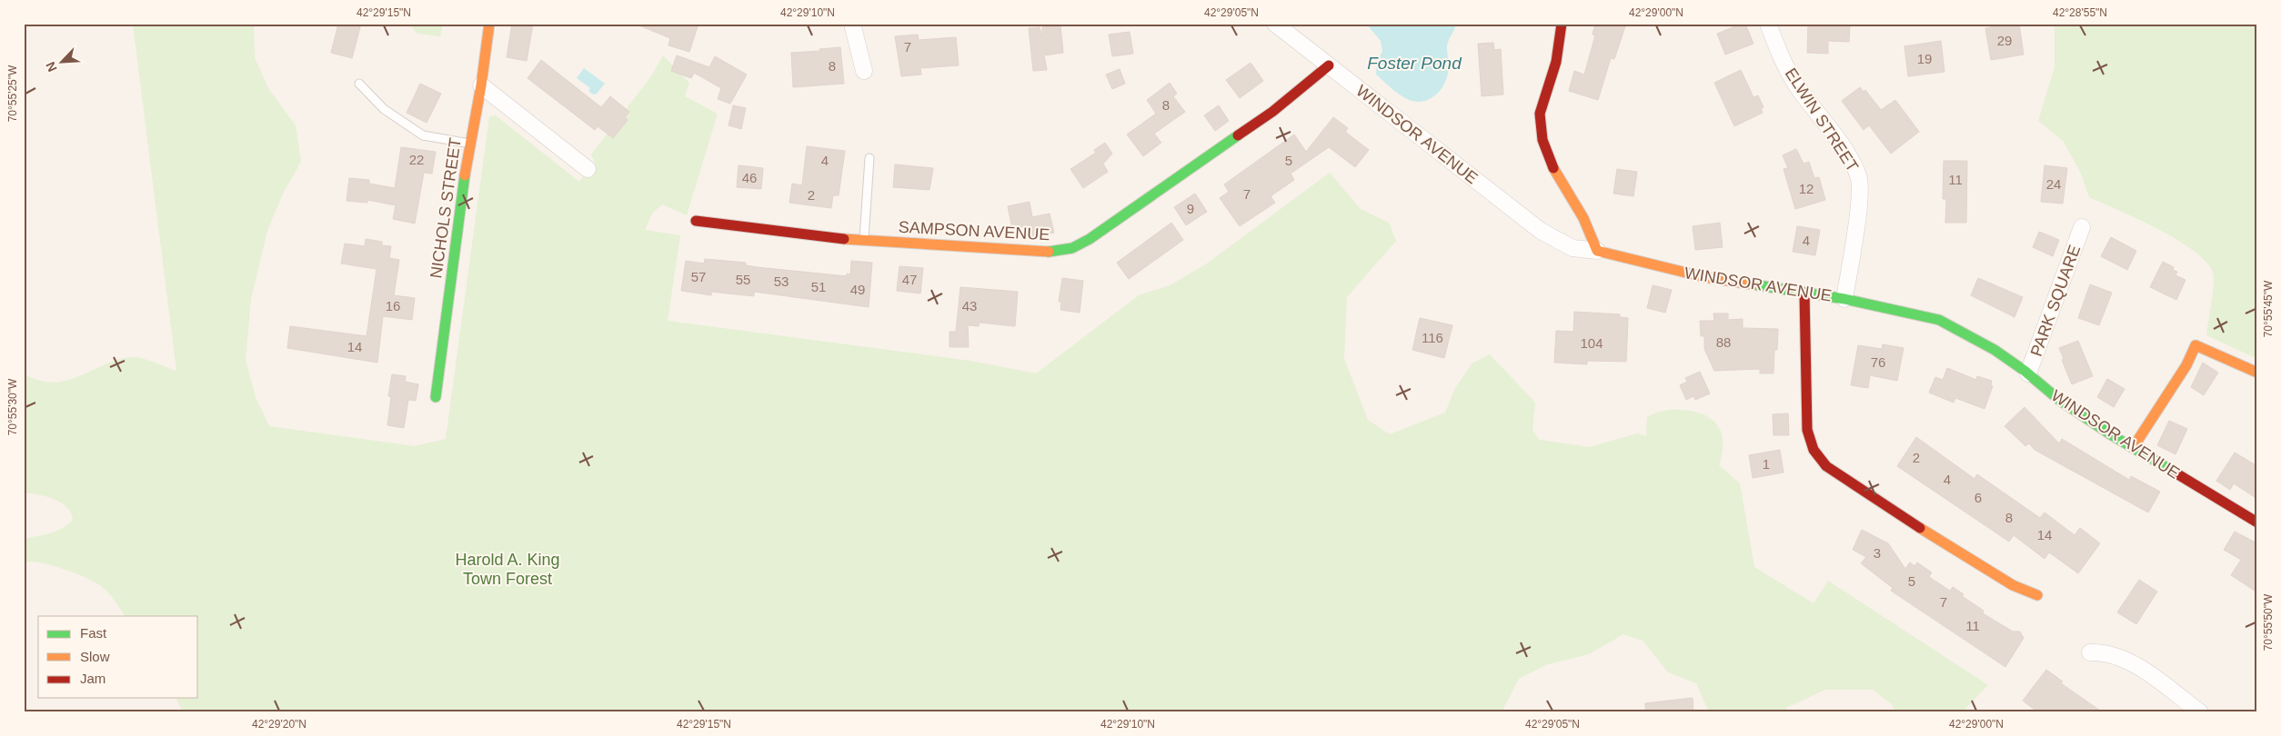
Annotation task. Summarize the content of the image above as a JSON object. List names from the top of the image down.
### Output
{
  "streets": {
    "street": [
      "ELWIN STREET",
      "WINDSOR AVENUE",
      "NICHOLS STREET",
      "SAMPSON AVENUE",
      "PARK SQUARE"
    ]
  },
  "crossings": [
    ["ELWIN STREET", "WINDSOR AVENUE"],
    ["WINDSOR AVENUE", "SAMPSON AVENUE"],
    ["WINDSOR AVENUE", "PARK SQUARE"]
  ],
  "water": ["Foster Pond"],
  "parks": ["Harold A. King Town Forest"],
  "house_numbers": [
    "29",
    "7",
    "19",
    "8",
    "8",
    "22",
    "4",
    "5",
    "46",
    "11",
    "24",
    "12",
    "7",
    "2",
    "9",
    "4",
    "57",
    "55",
    "47",
    "53",
    "51",
    "49",
    "16",
    "43",
    "116",
    "88",
    "104",
    "14",
    "76",
    "2",
    "1",
    "4",
    "6",
    "8",
    "14",
    "3",
    "5",
    "7",
    "11"
  ],
  "legend": ["Fast", "Slow", "Jam"],
  "north": "bottom left",
  "coordinates": [
    "42°29'15\"N",
    "42°29'10\"N",
    "42°29'05\"N",
    "42°29'00\"N",
    "42°28'55\"N",
    "70°55'25\"W",
    "70°55'45\"W",
    "70°55'30\"W",
    "70°55'50\"W",
    "42°29'20\"N"
  ]
}
